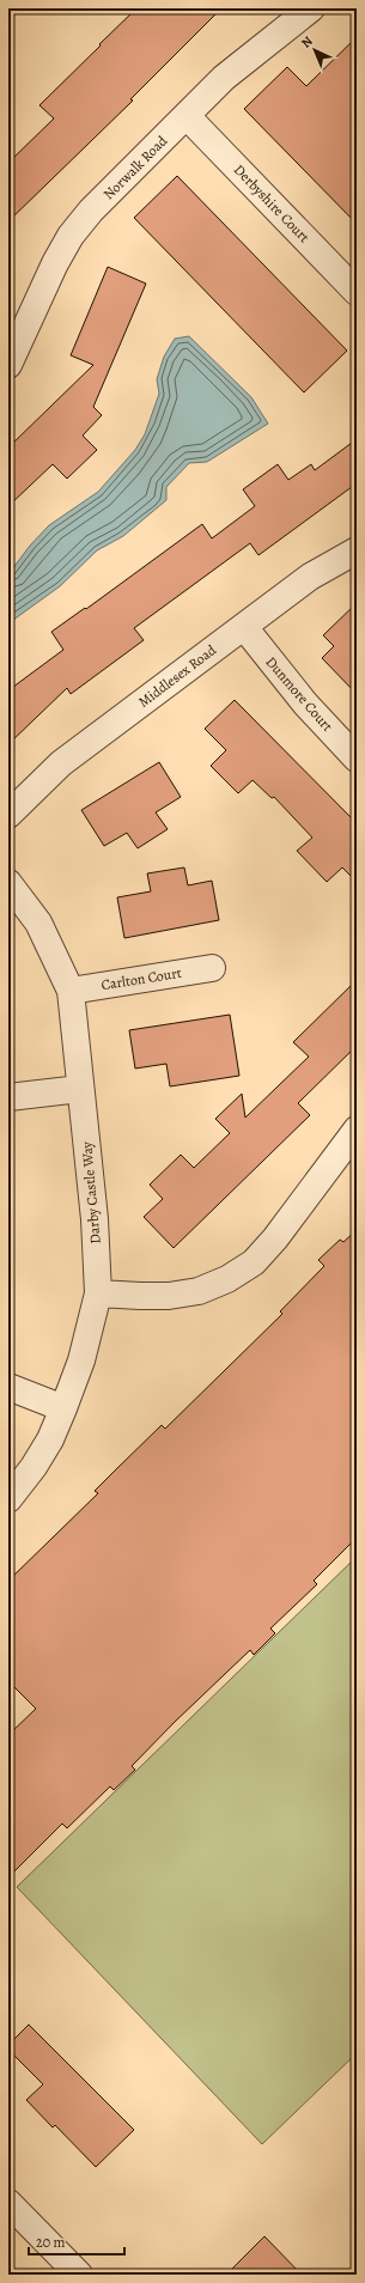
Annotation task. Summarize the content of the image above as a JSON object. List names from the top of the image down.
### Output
{
  "streets": {
    "street": [
      "Norwalk Road",
      "Derbyshire Court",
      "Middlesex Road",
      "Dunmore Court",
      "Carlton Court",
      "Darby Castle Way"
    ]
  },
  "crossings": [
    ["Norwalk Road", "Derbyshire Court"],
    ["Middlesex Road", "Dunmore Court"],
    ["Carlton Court", "Darby Castle Way"]
  ],
  "scale_bar": "20 m",
  "north": "top left"
}
